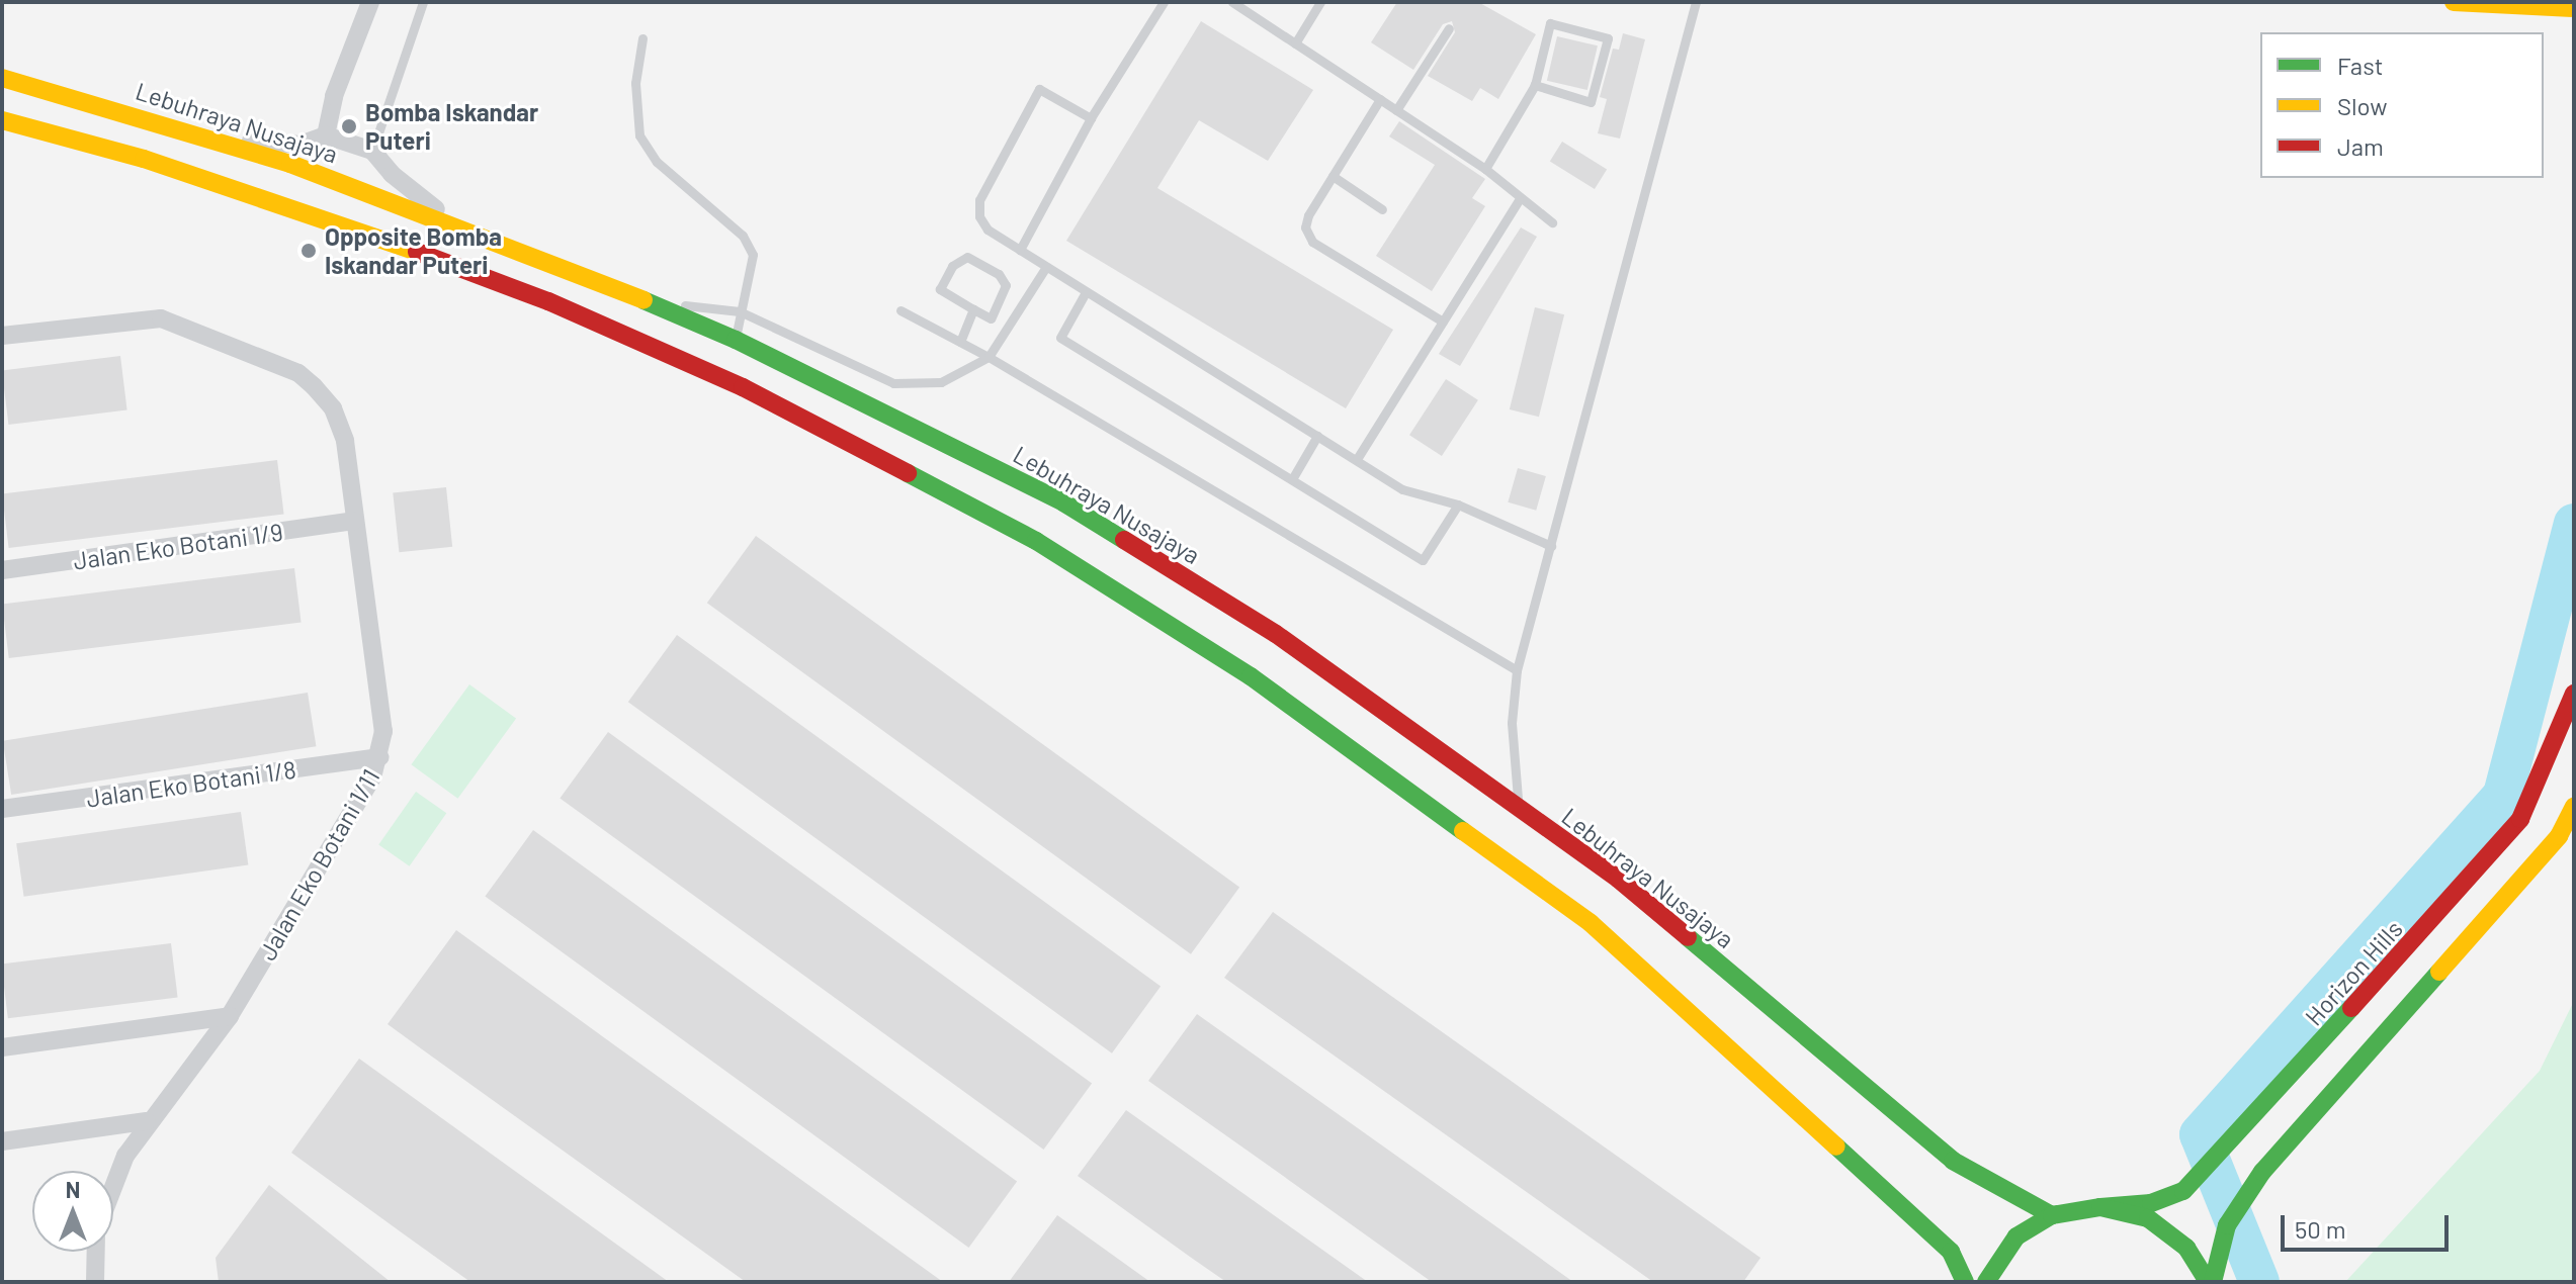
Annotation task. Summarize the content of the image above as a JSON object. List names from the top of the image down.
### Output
{
  "streets": {
    "main road": ["Lebuhraya Nusajaya", "Horizon Hills"],
    "street": ["Jalan Eko Botani 1/9", "Jalan Eko Botani 1/8", "Jalan Eko Botani 1/11"]
  },
  "crossings": [
    ["Lebuhraya Nusajaya", "Horizon Hills"],
    ["Jalan Eko Botani 1/9", "Jalan Eko Botani 1/11"],
    ["Jalan Eko Botani 1/8", "Jalan Eko Botani 1/11"]
  ],
  "places": ["Bomba Iskandar Puteri", "Opposite Bomba Iskandar Puteri"],
  "legend": ["Fast", "Slow", "Jam"],
  "scale_bar": "50 m",
  "north": "top"
}
